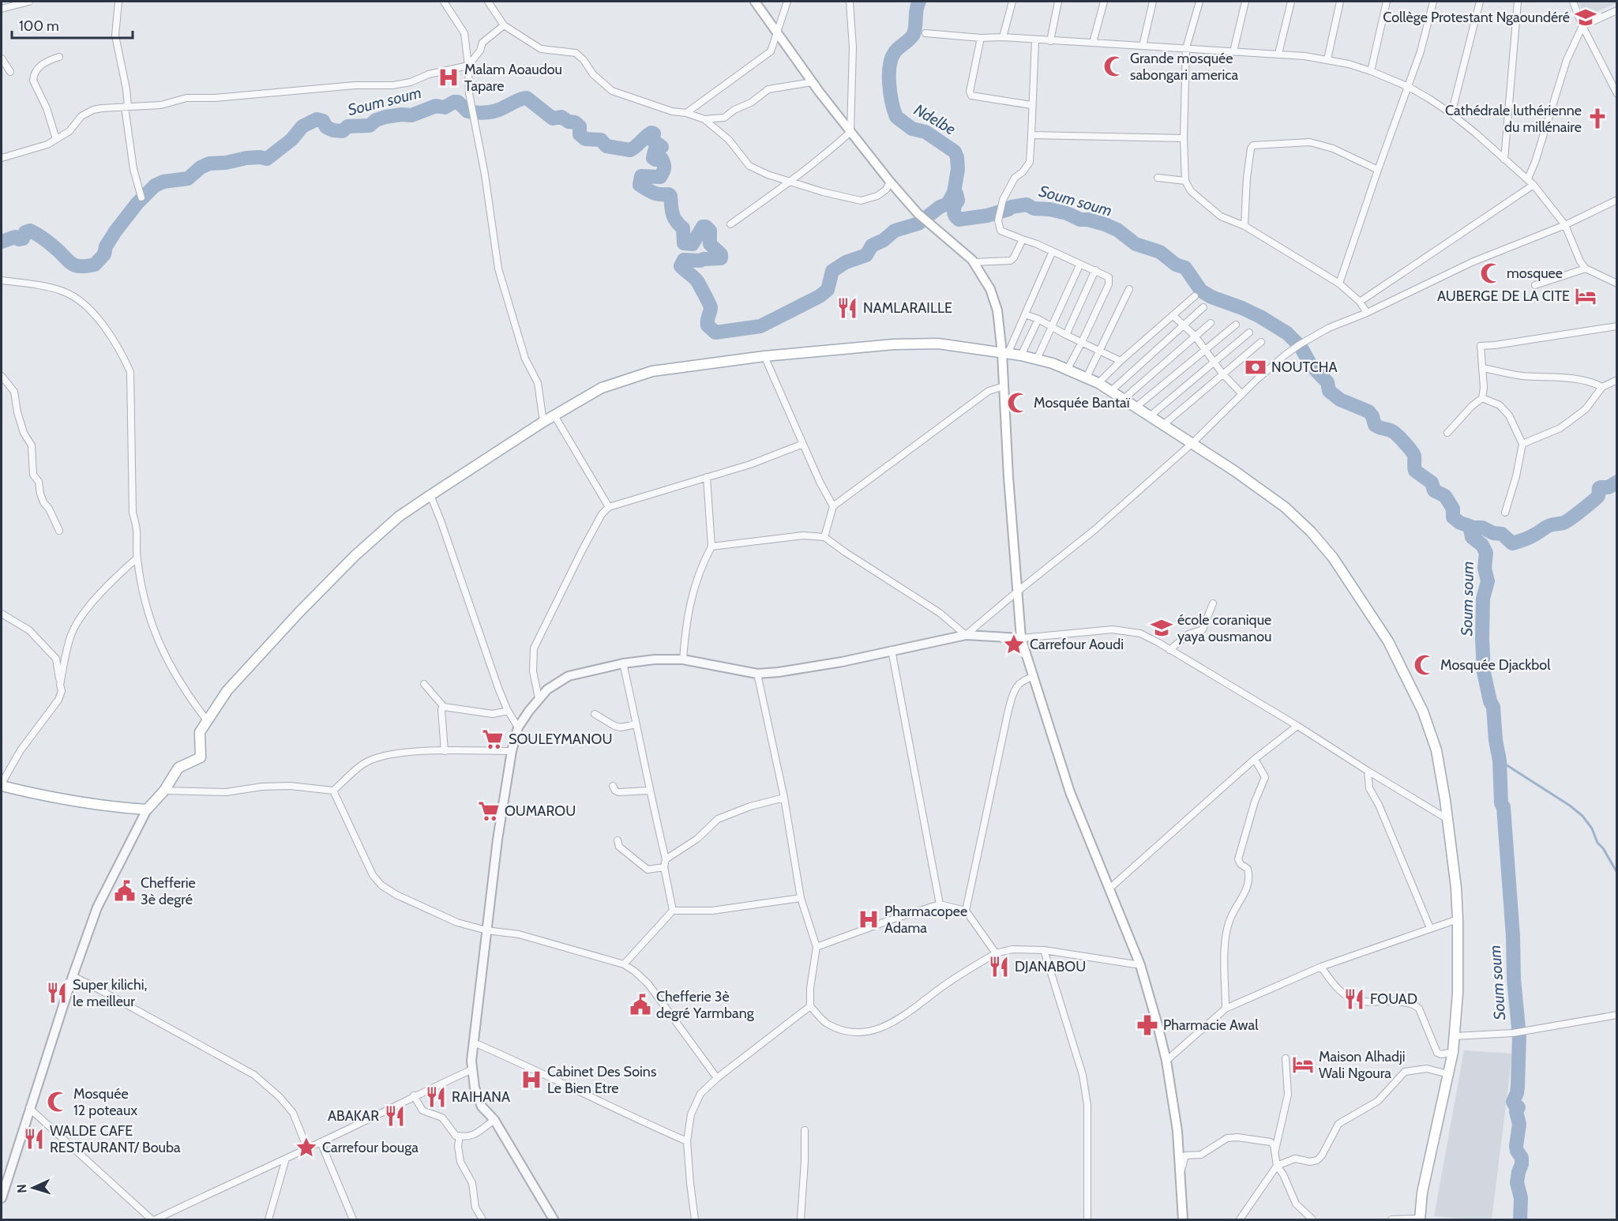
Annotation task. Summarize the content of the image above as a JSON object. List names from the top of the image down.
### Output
{
  "water": ["Soum soum", "Ndelbe"],
  "places": {
    "school or university": ["Collège Protestant Ngaoundéré", "école coranique yaya ousmanou"],
    "mosque": [
      "Grande mosquée sabongari america",
      "mosquee",
      "Mosquée Bantaï",
      "Mosquée Djackbol",
      "Mosquée 12 poteaux"
    ],
    "hospital": ["Malam Aoaudou Tapare", "Pharmacopee Adama", "Cabinet Des Soins Le Bien Etre"],
    "church": ["Cathédrale luthérienne du millénaire"],
    "hotel": ["AUBERGE DE LA CITE", "Maison Alhadji Wali Ngoura"],
    "restaurant": [
      "NAMLARAILLE",
      "DJANABOU",
      "Super kilichi, le meilleur",
      "FOUAD",
      "RAIHANA",
      "ABAKAR",
      "WALDE CAFE RESTAURANT/ Bouba"
    ],
    "bank": ["NOUTCHA"],
    "place": ["Carrefour Aoudi", "Carrefour bouga"],
    "supermarket": ["SOULEYMANOU", "OUMAROU"],
    "public building": ["Chefferie 3è degré", "Chefferie 3è degré Yarmbang"],
    "pharmacy": ["Pharmacie Awal"]
  },
  "scale_bar": "100 m",
  "north": "left"
}
